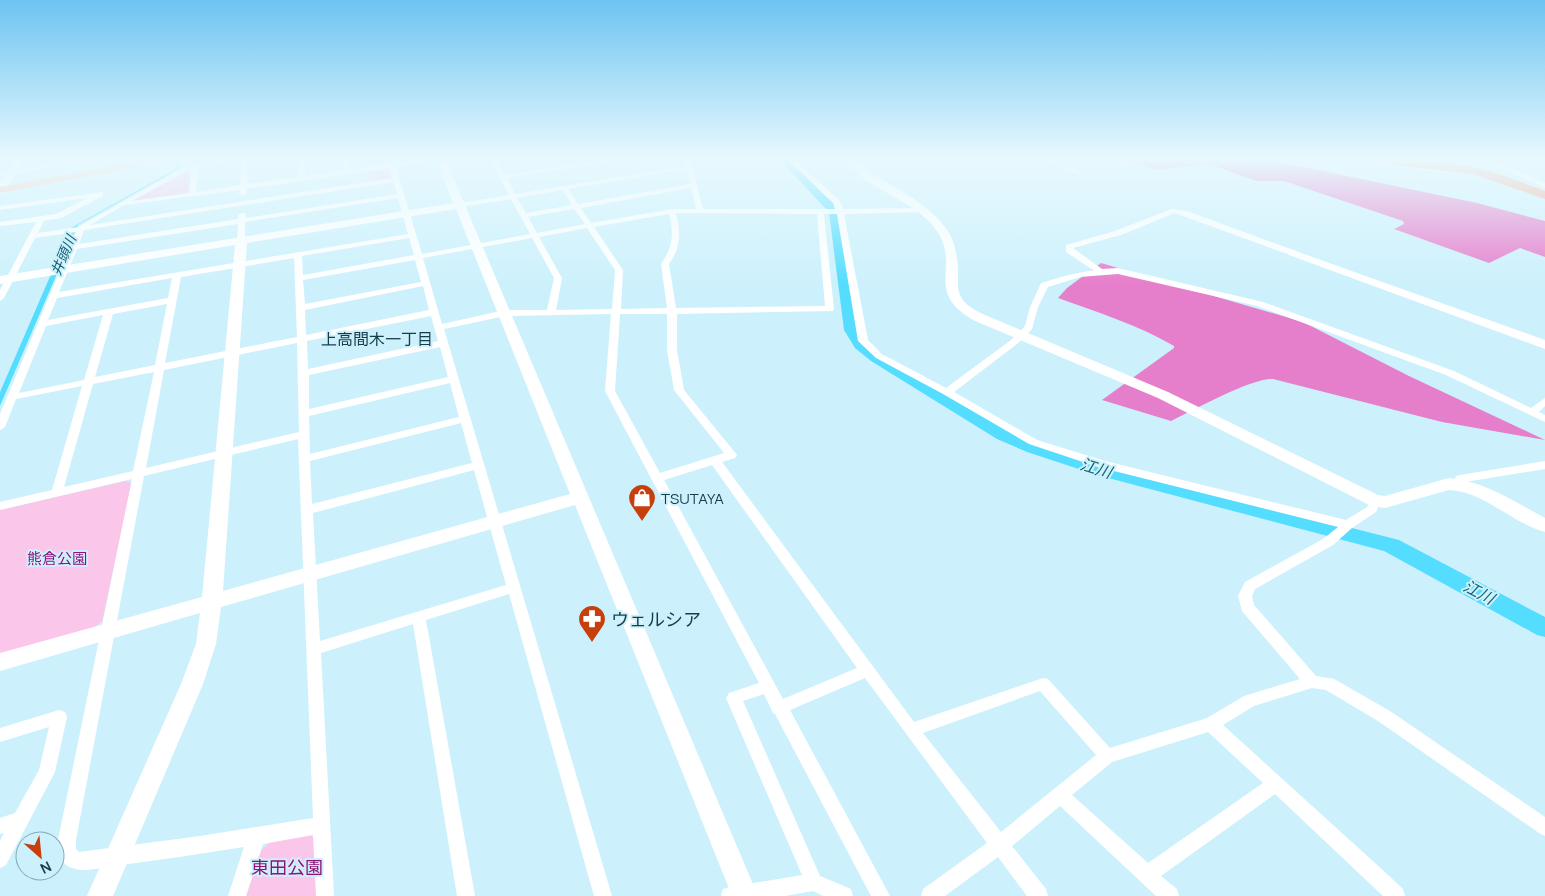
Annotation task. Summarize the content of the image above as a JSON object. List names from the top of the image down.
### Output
{
  "districts": ["上高間木一丁目"],
  "water": ["井頭川", "江川"],
  "parks": ["熊倉公園", "東田公園"],
  "places": {
    "shop": ["TSUTAYA"],
    "pharmacy": ["ウェルシア"]
  },
  "north": "bottom right"
}
